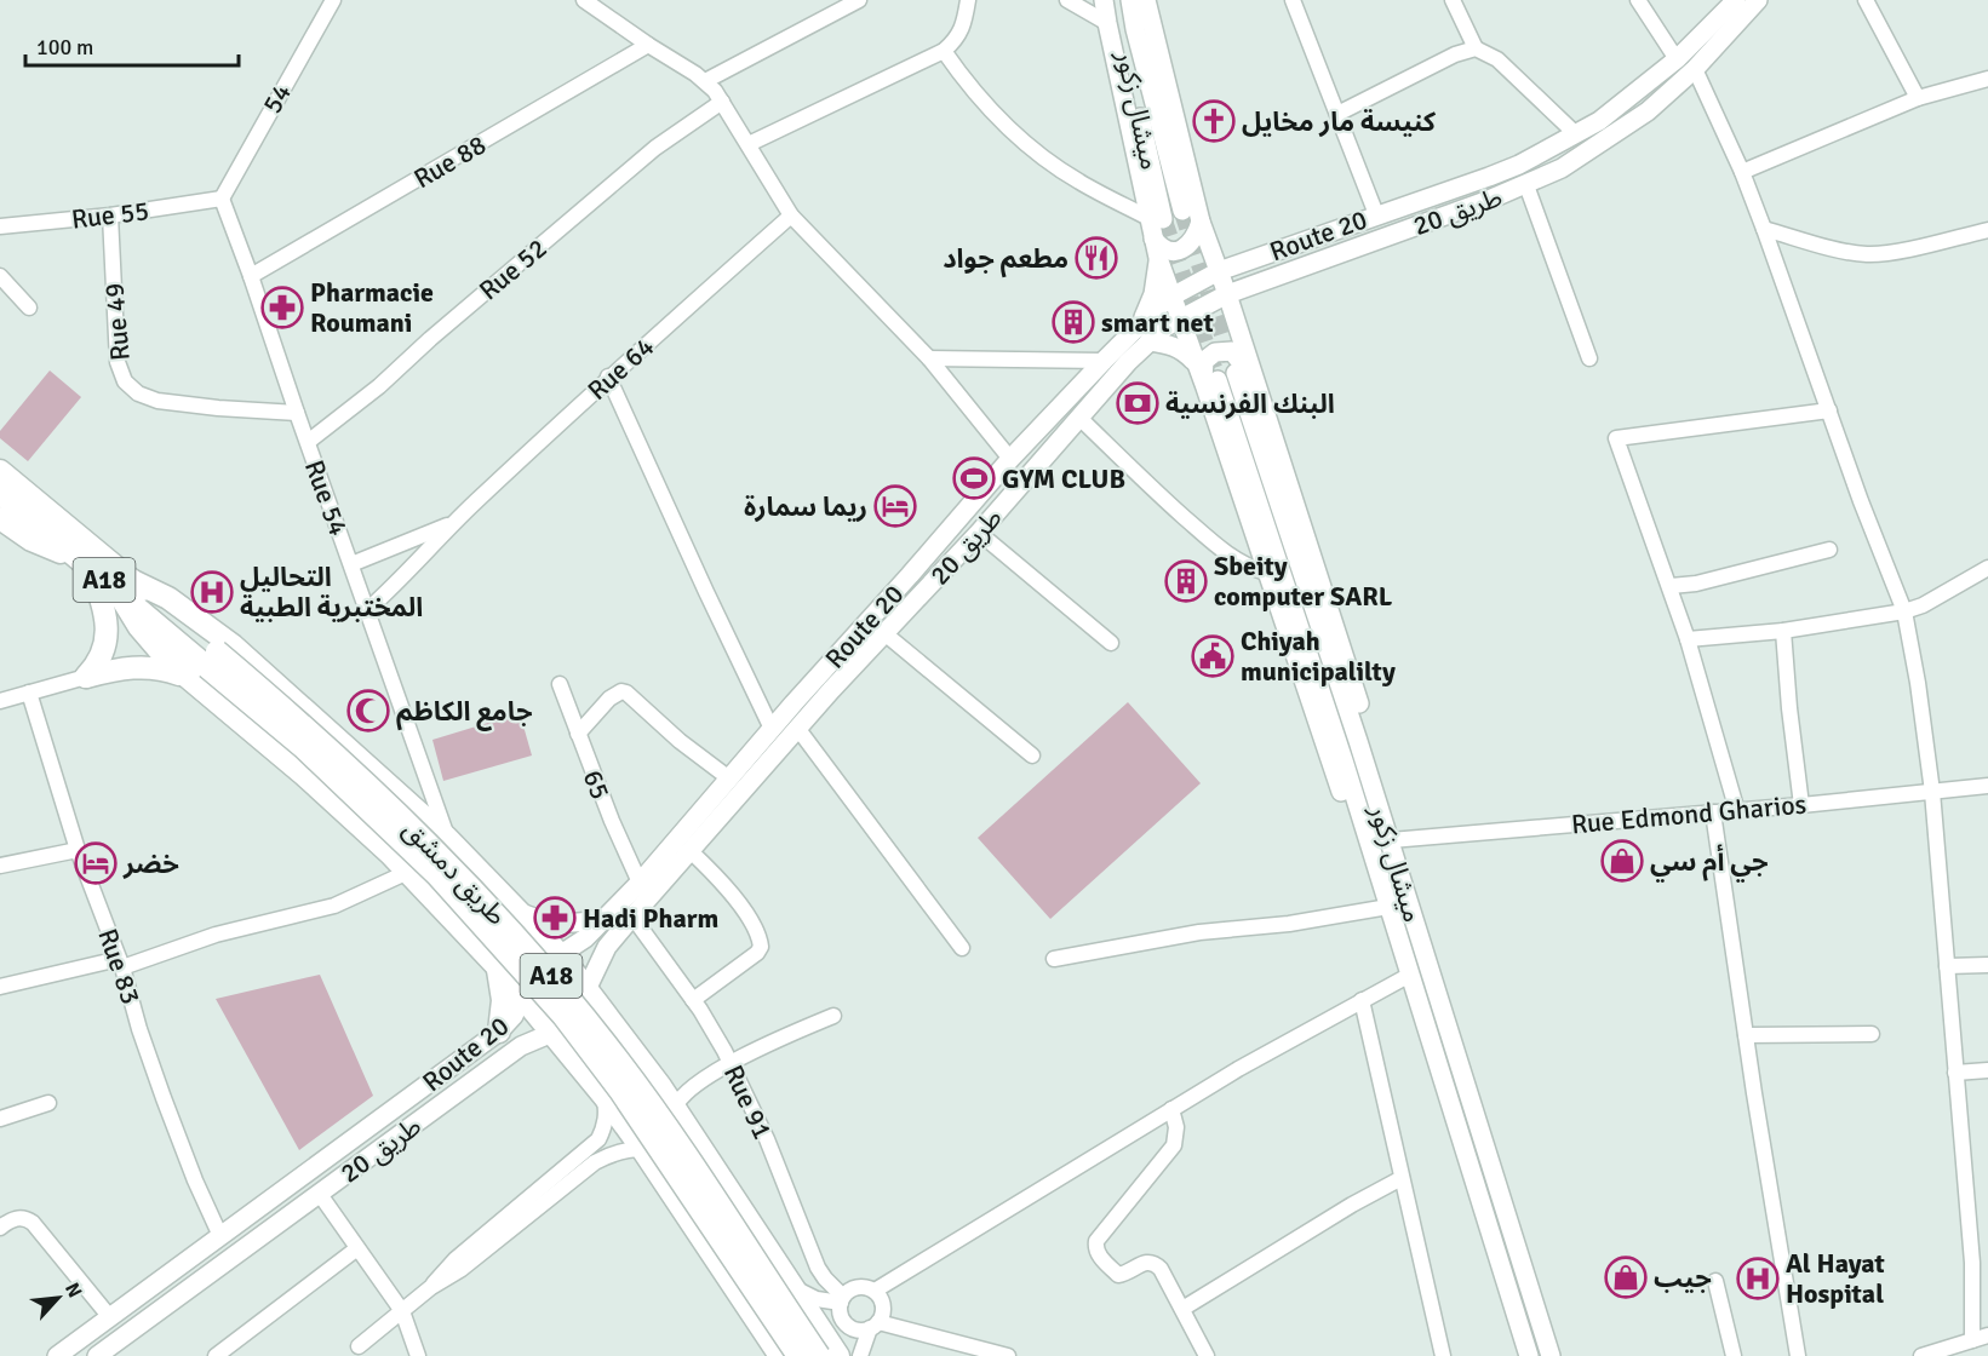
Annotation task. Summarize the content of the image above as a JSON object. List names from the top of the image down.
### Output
{
  "streets": {
    "highway": ["A18", "طريق دمشق"],
    "main road": ["ميشال زكور", "طريق 20", "Route 20"],
    "street": [
      "54",
      "Rue 88",
      "Rue 55",
      "Rue 52",
      "Rue 49",
      "Rue 64",
      "Rue 54",
      "65",
      "Rue Edmond Gharios",
      "Rue 83",
      "Rue 91"
    ]
  },
  "crossings": [
    ["54", "Rue 55"],
    ["54", "Rue 54"],
    ["ميشال زكور", "طريق 20"],
    ["ميشال زكور", "Route 20"],
    ["ميشال زكور", "Rue Edmond Gharios"],
    ["Rue 88", "Rue 54"],
    ["طريق 20", "Rue 91"],
    ["Rue 55", "Rue 49"],
    ["Rue 55", "Rue 54"],
    ["Route 20", "65"],
    ["Route 20", "Rue 83"],
    ["Rue 52", "Rue 54"],
    ["Rue 49", "Rue 54"],
    ["Rue 64", "Rue 54"]
  ],
  "places": {
    "church": ["كنيسة مار مخايل"],
    "restaurant": ["مطعم جواد"],
    "pharmacy": ["Pharmacie Roumani", "Hadi Pharm"],
    "building": ["smart net", "Sbeity computer SARL"],
    "bank": ["البنك الفرنسية"],
    "sports": ["GYM CLUB"],
    "hotel": ["ريما سمارة", "خضر"],
    "hospital": ["التحاليل المختبرية الطبية", "Al Hayat Hospital"],
    "public building": ["Chiyah municipalilty"],
    "mosque": ["جامع الكاظم"],
    "shop": ["جي أم سي", "جيب"]
  },
  "scale_bar": "100 m",
  "north": "top right"
}
